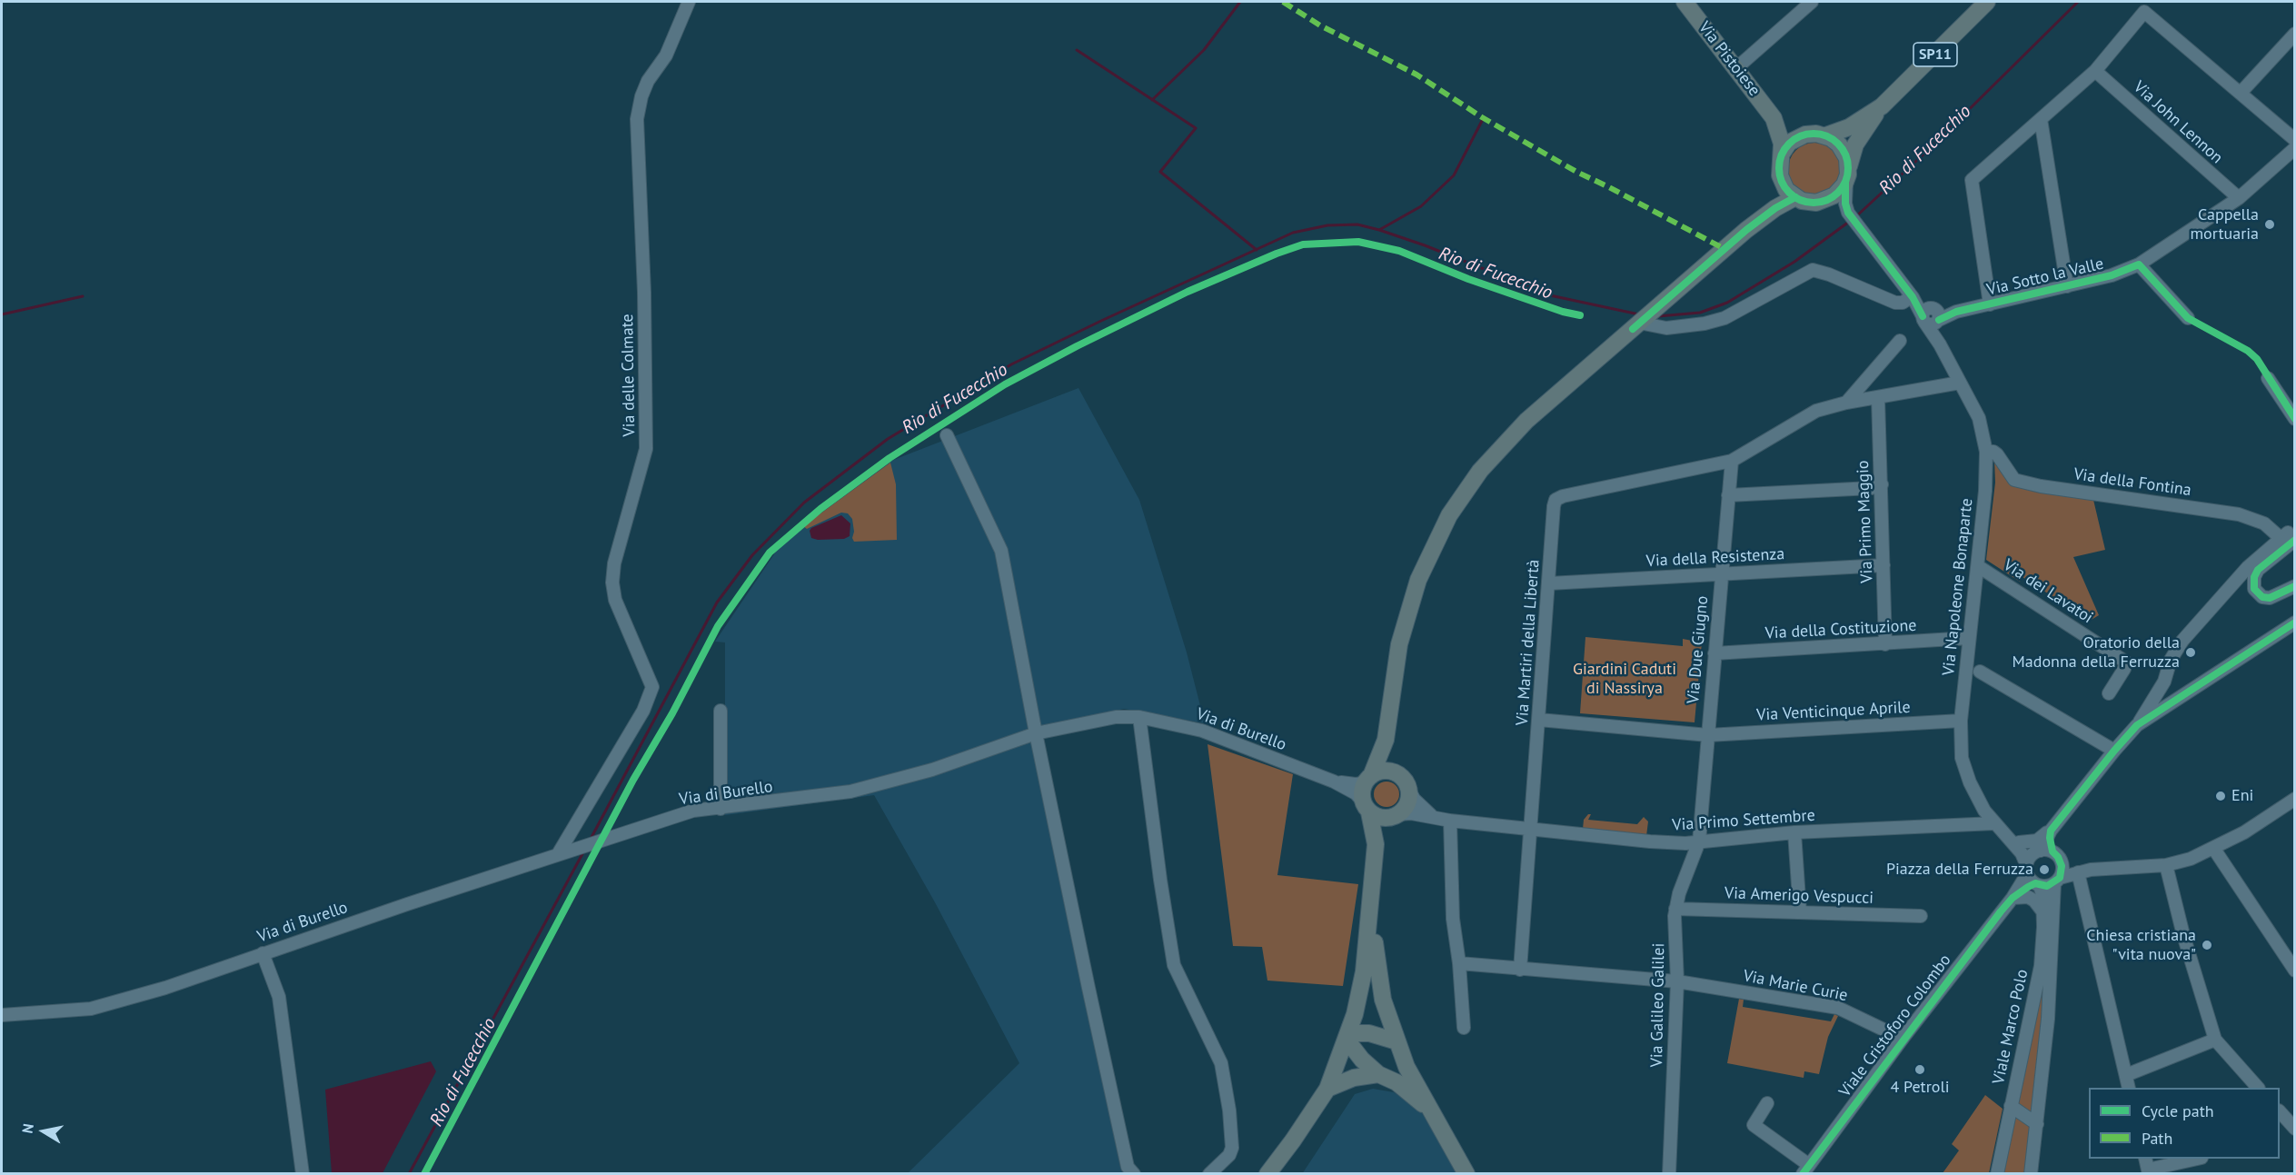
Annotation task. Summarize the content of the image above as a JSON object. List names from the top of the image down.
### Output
{
  "streets": {
    "main road": ["SP11", "Via Pistoiese"],
    "street": [
      "Via John Lennon",
      "Via Sotto la Valle",
      "Via delle Colmate",
      "Via della Fontina",
      "Via Primo Maggio",
      "Via della Resistenza",
      "Via Napoleone Bonaparte",
      "Via dei Lavatoi",
      "Via della Costituzione",
      "Via Martiri della Libertà",
      "Via Due Giugno",
      "Via Venticinque Aprile",
      "Via di Burello",
      "Via Primo Settembre",
      "Via Amerigo Vespucci",
      "Via Marie Curie",
      "Via Galileo Galilei",
      "Viale Cristoforo Colombo",
      "Viale Marco Polo"
    ]
  },
  "crossings": [
    ["SP11", "Via Pistoiese"],
    ["Via John Lennon", "Via Sotto la Valle"],
    ["Via Sotto la Valle", "Via Napoleone Bonaparte"],
    ["Via delle Colmate", "Via di Burello"],
    ["Via della Fontina", "Via Napoleone Bonaparte"],
    ["Via Primo Maggio", "Via della Resistenza"],
    ["Via Primo Maggio", "Via della Costituzione"],
    ["Via della Resistenza", "Via Martiri della Libertà"],
    ["Via della Resistenza", "Via Due Giugno"],
    ["Via Napoleone Bonaparte", "Via dei Lavatoi"],
    ["Via Napoleone Bonaparte", "Via della Costituzione"],
    ["Via Napoleone Bonaparte", "Via Venticinque Aprile"],
    ["Via Napoleone Bonaparte", "Via Primo Settembre"],
    ["Via Napoleone Bonaparte", "Viale Cristoforo Colombo"],
    ["Via Napoleone Bonaparte", "Viale Marco Polo"],
    ["Via della Costituzione", "Via Due Giugno"],
    ["Via Martiri della Libertà", "Via Due Giugno"],
    ["Via Martiri della Libertà", "Via Venticinque Aprile"],
    ["Via Martiri della Libertà", "Via Primo Settembre"],
    ["Via Martiri della Libertà", "Via Marie Curie"],
    ["Via Due Giugno", "Via Venticinque Aprile"],
    ["Via Due Giugno", "Via Primo Settembre"],
    ["Via Due Giugno", "Via Galileo Galilei"],
    ["Via Primo Settembre", "Via Galileo Galilei"],
    ["Via Amerigo Vespucci", "Via Galileo Galilei"],
    ["Via Marie Curie", "Via Galileo Galilei"],
    ["Via Marie Curie", "Viale Cristoforo Colombo"],
    ["Viale Cristoforo Colombo", "Viale Marco Polo"]
  ],
  "water": ["Rio di Fucecchio"],
  "parks": ["Giardini Caduti di Nassirya"],
  "places": [
    "Cappella mortuaria",
    "Oratorio della Madonna della Ferruzza",
    "Eni",
    "Piazza della Ferruzza",
    "Chiesa cristiana \"vita nuova\"",
    "4 Petroli"
  ],
  "legend": ["Cycle path", "Path"],
  "north": "left"
}
